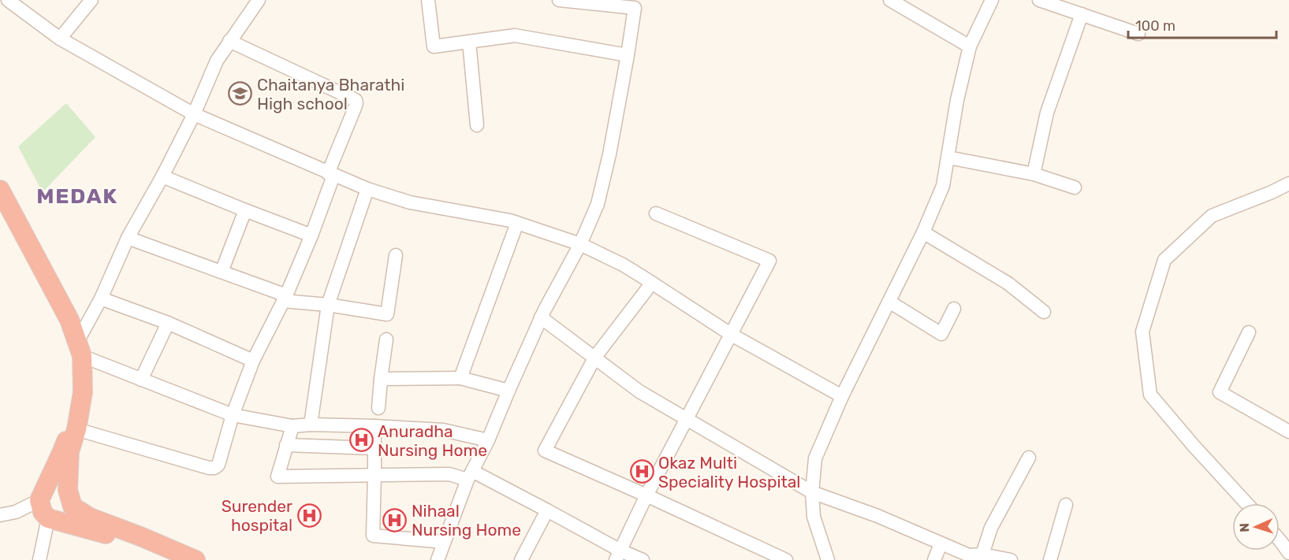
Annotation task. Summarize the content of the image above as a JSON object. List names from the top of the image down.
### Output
{
  "districts": ["MEDAK"],
  "places": {
    "school or university": ["Chaitanya Bharathi High school"],
    "hospital": [
      "Anuradha Nursing Home",
      "Okaz Multi Speciality Hospital",
      "Surender hospital",
      "Nihaal Nursing Home"
    ]
  },
  "scale_bar": "100 m",
  "north": "left"
}
